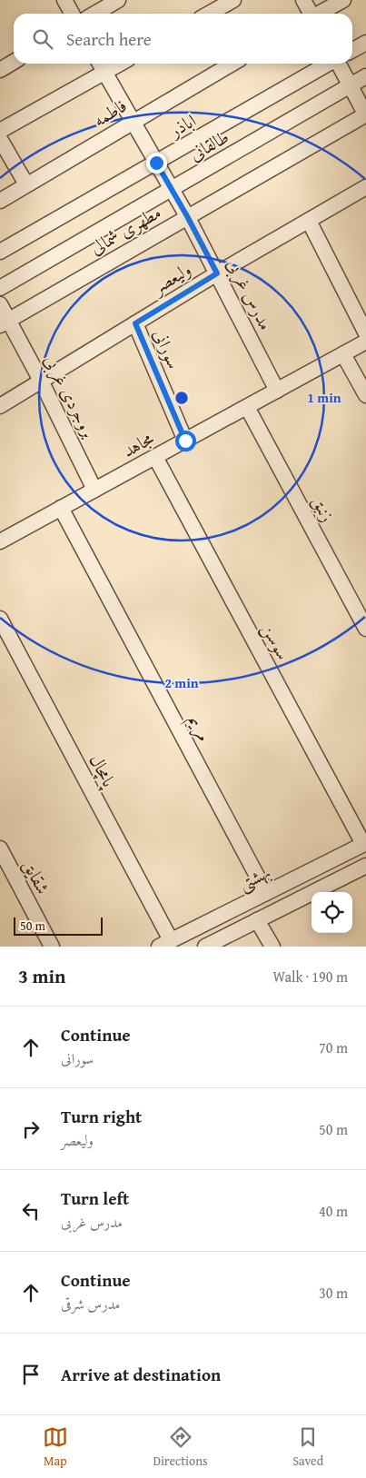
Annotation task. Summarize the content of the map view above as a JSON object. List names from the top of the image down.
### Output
{
  "streets": {
    "street": [
      "فاطمه",
      "اباذر",
      "طالقانی",
      "مطهری شمالی",
      "ولیعصر",
      "مدرس غربی",
      "سورانی",
      "بروجردی غربی",
      "مجاهد",
      "زنبق",
      "سوسن",
      "مریم",
      "پامچال",
      "شقایق",
      "بهشتی"
    ]
  },
  "crossings": [
    ["فاطمه", "مدرس غربی"],
    ["اباذر", "مدرس غربی"],
    ["طالقانی", "مدرس غربی"],
    ["مطهری شمالی", "مدرس غربی"],
    ["مطهری شمالی", "بروجردی غربی"],
    ["ولیعصر", "مدرس غربی"],
    ["ولیعصر", "سورانی"],
    ["ولیعصر", "بروجردی غربی"],
    ["مدرس غربی", "مجاهد"],
    ["سورانی", "مجاهد"],
    ["بروجردی غربی", "مجاهد"],
    ["مجاهد", "زنبق"],
    ["مجاهد", "سوسن"],
    ["مجاهد", "مریم"],
    ["سوسن", "بهشتی"],
    ["مریم", "بهشتی"],
    ["پامچال", "بهشتی"]
  ],
  "scale_bar": "50 m",
  "page": {
    "search": "Search here",
    "scale": "50 m",
    "heading": ["3 min", "Walk · 190 m"],
    "list": [
      ["Continue", "سورانی", "70 m"],
      ["Turn right", "ولیعصر", "50 m"],
      ["Turn left", "مدرس غربی", "40 m"],
      ["Continue", "مدرس شرقی", "30 m"],
      "Arrive at destination"
    ],
    "nav": ["Map", "Directions", "Saved"]
  },
  "rings": ["1 min", "2 min"]
}
